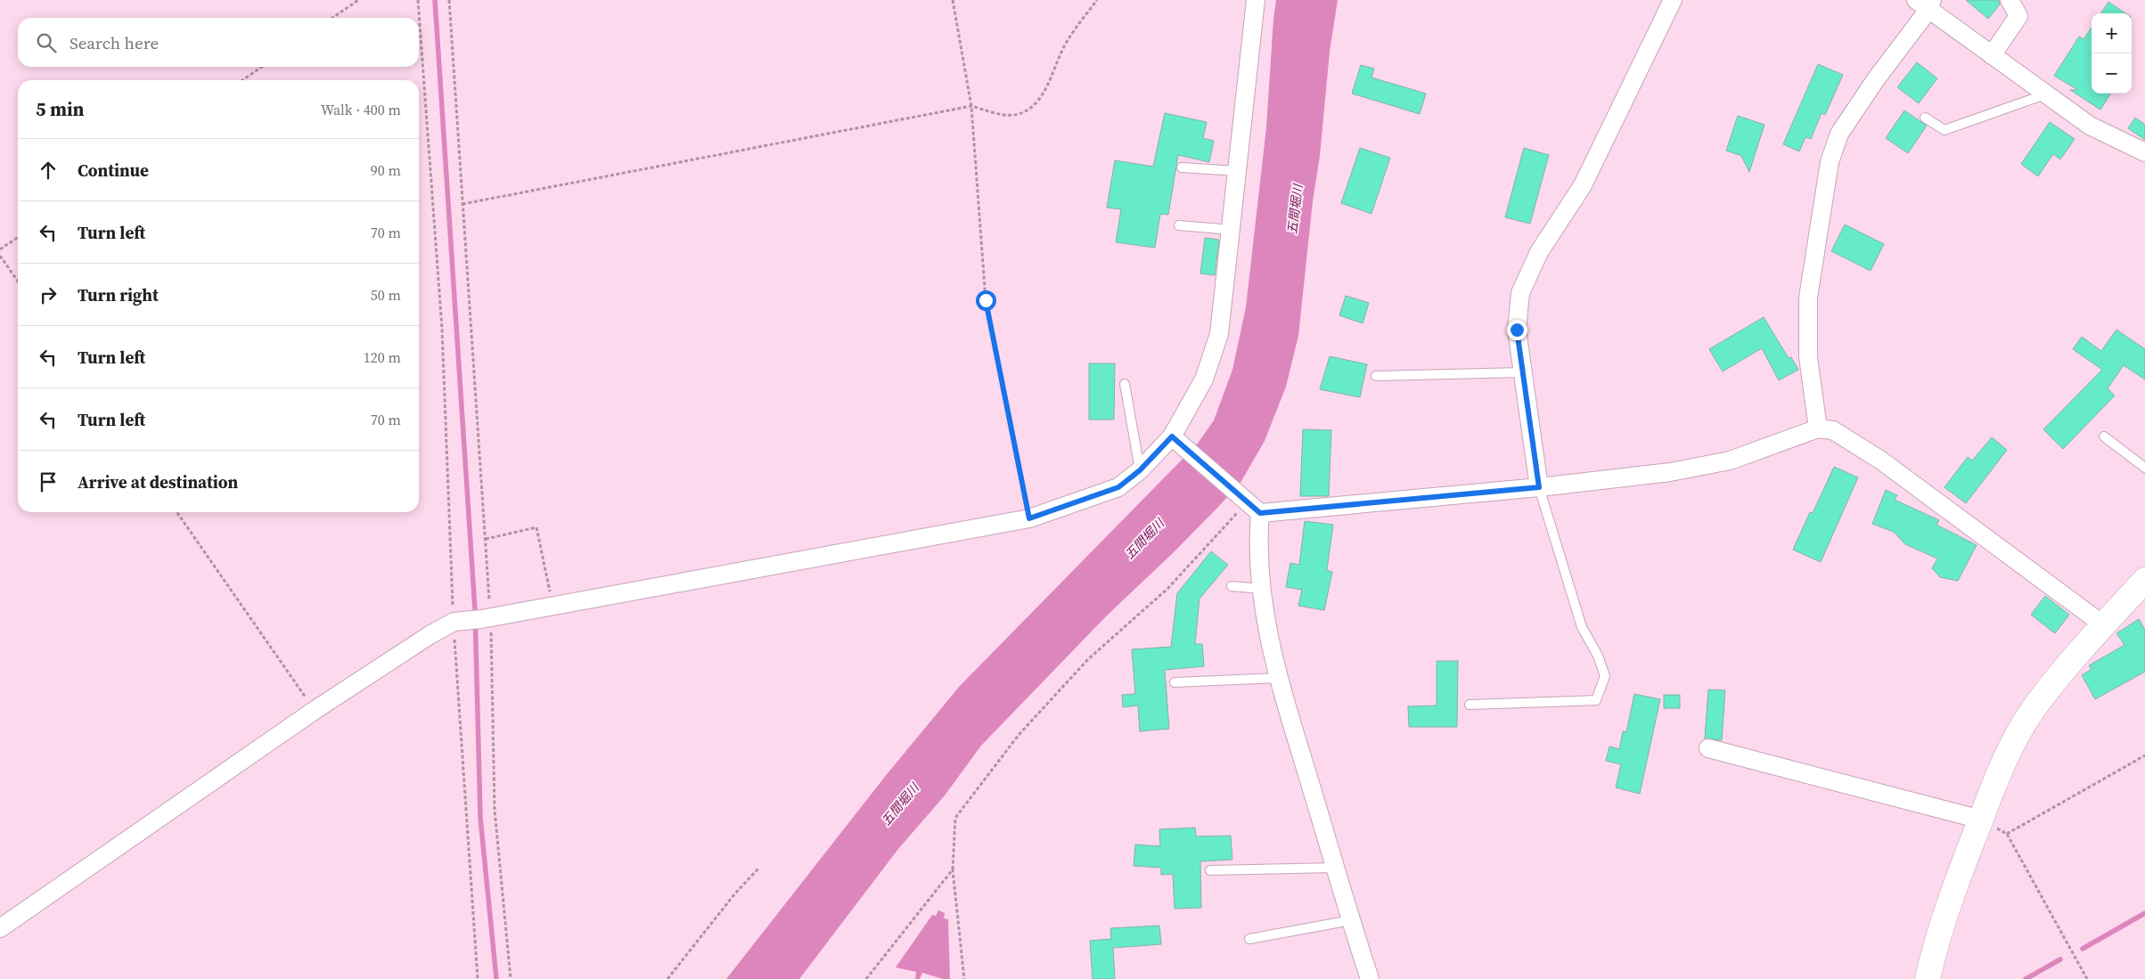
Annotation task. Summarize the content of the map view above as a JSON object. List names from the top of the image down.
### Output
{
  "water": ["五間堀川"],
  "page": {
    "map_buttons": ["+", "−"],
    "search": "Search here",
    "heading": ["5 min", "Walk · 400 m"],
    "list": [
      ["Continue", "90 m"],
      ["Turn left", "70 m"],
      ["Turn right", "50 m"],
      ["Turn left", "120 m"],
      ["Turn left", "70 m"],
      "Arrive at destination"
    ]
  }
}
